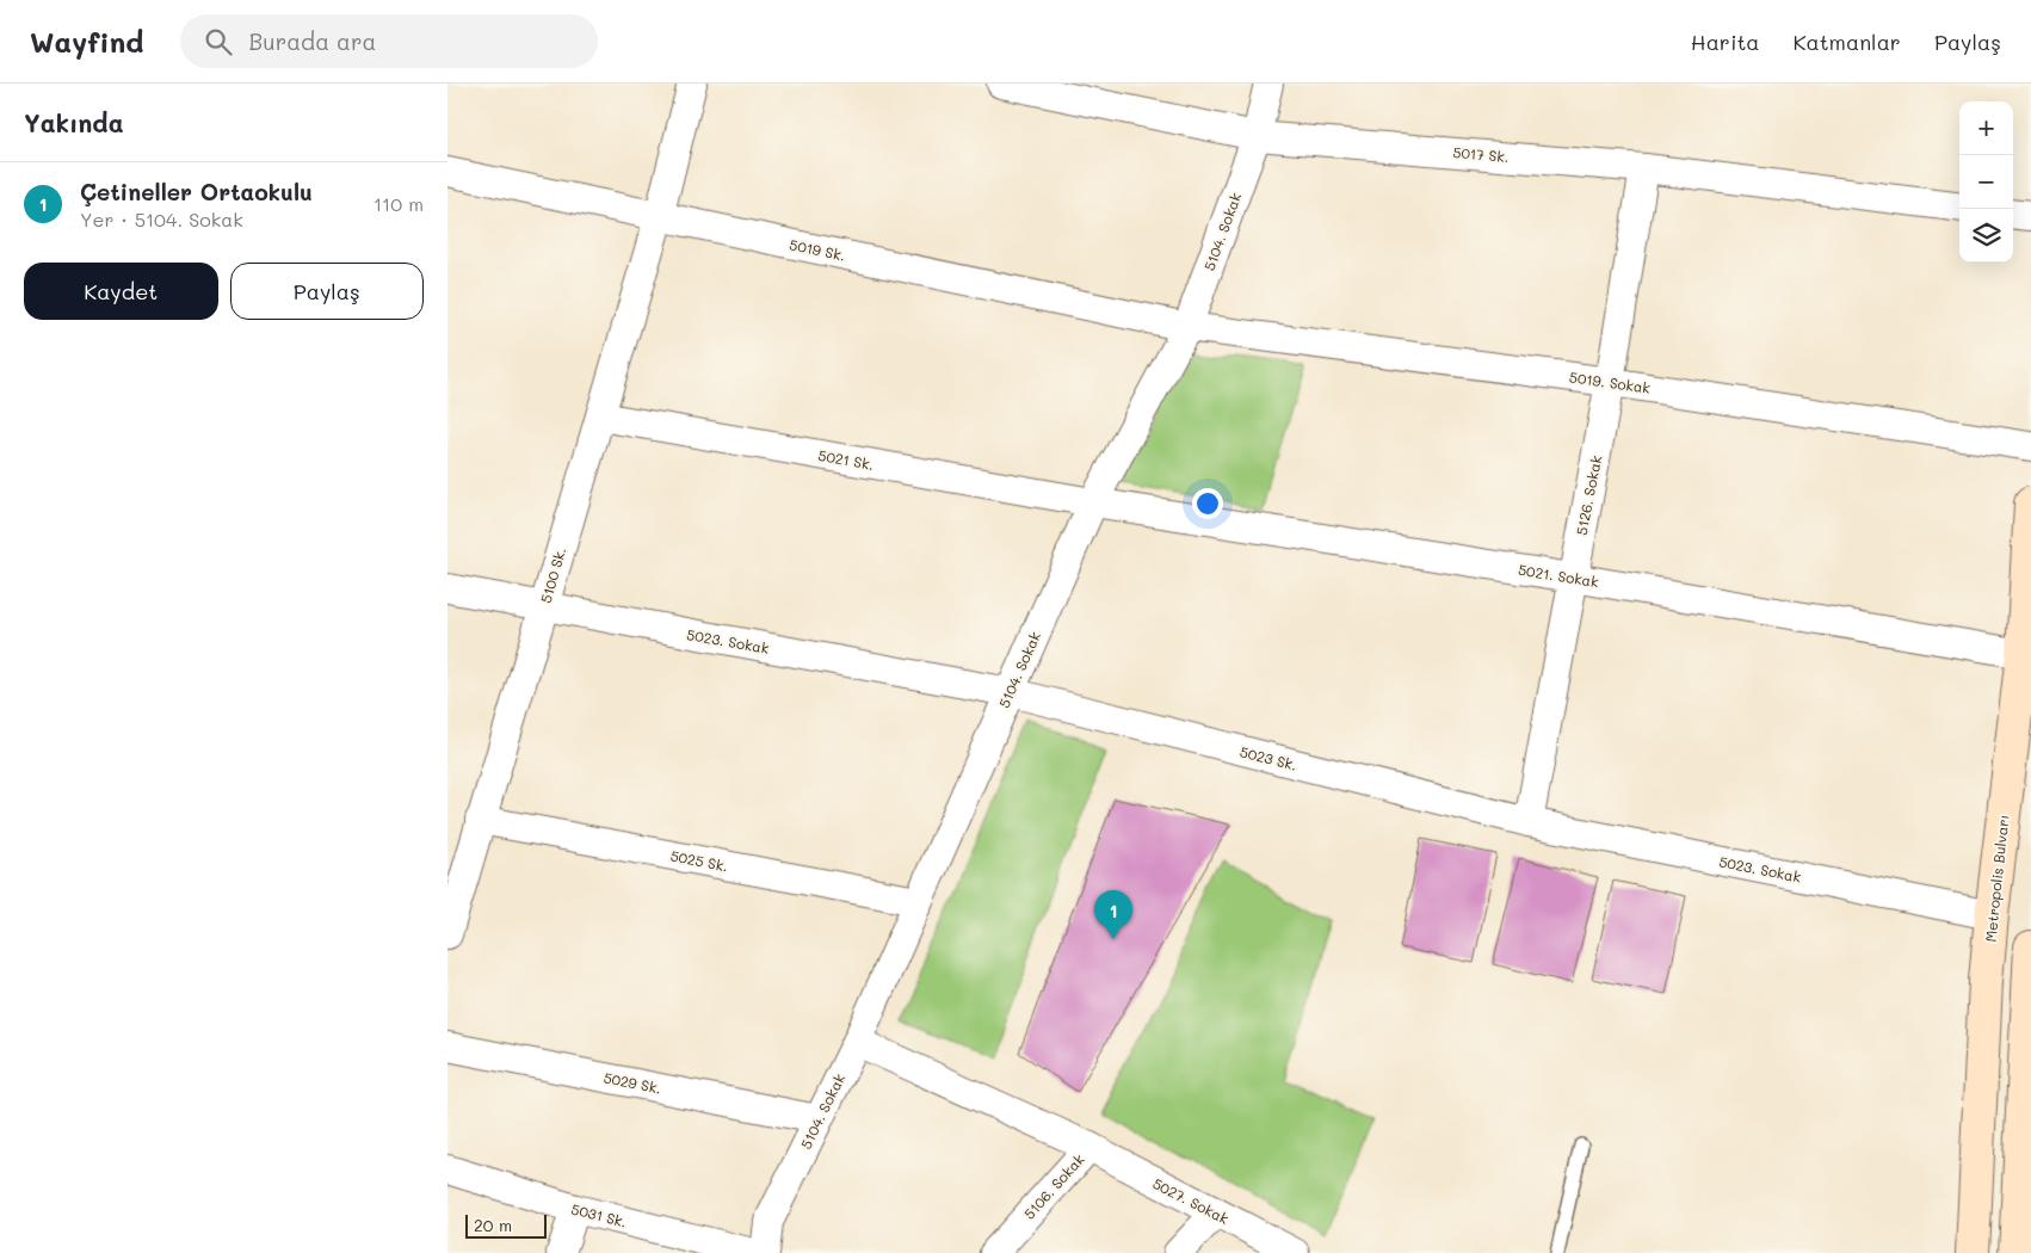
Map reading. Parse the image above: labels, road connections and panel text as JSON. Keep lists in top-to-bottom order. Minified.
{"streets":{"main road":["Metropolis Bulvarı"],"street":["5017 Sk.","5104. Sokak","5019 Sk.","5019. Sokak","5021 Sk.","5126. Sokak","5100 Sk.","5021. Sokak","5023. Sokak","5023 Sk.","5025 Sk.","5029 Sk.","5106. Sokak","5027. Sokak","5031 Sk."]},"crossings":[["5017 Sk.","5104. Sokak"],["5017 Sk.","5126. Sokak"],["5104. Sokak","5019 Sk."],["5104. Sokak","5019. Sokak"],["5104. Sokak","5021 Sk."],["5104. Sokak","5021. Sokak"],["5104. Sokak","5023. Sokak"],["5104. Sokak","5023 Sk."],["5104. Sokak","5025 Sk."],["5104. Sokak","5029 Sk."],["5104. Sokak","5027. Sokak"],["5019 Sk.","5019. Sokak"],["5019 Sk.","5100 Sk."],["5019. Sokak","5126. Sokak"],["5021 Sk.","5100 Sk."],["5021 Sk.","5021. Sokak"],["5126. Sokak","5021. Sokak"],["5126. Sokak","5023. Sokak"],["5126. Sokak","5023 Sk."],["5100 Sk.","5023. Sokak"],["5100 Sk.","5025 Sk."],["5021. Sokak","Metropolis Bulvarı"],["5023. Sokak","5023 Sk."],["5023. Sokak","Metropolis Bulvarı"],["5106. Sokak","5027. Sokak"]],"scale_bar":"20 m","page":{"header":"Wayfind","search":"Burada ara","nav":["Harita","Katmanlar","Paylaş"],"heading":"Yakında","map_buttons":["+","−"],"list":[{"mark":"1","name":"Çetineller Ortaokulu","note":"Yer · 5104. Sokak","value":"110 m"}],"buttons":["Kaydet","Paylaş"],"pins":"1","scale":"20 m"}}
